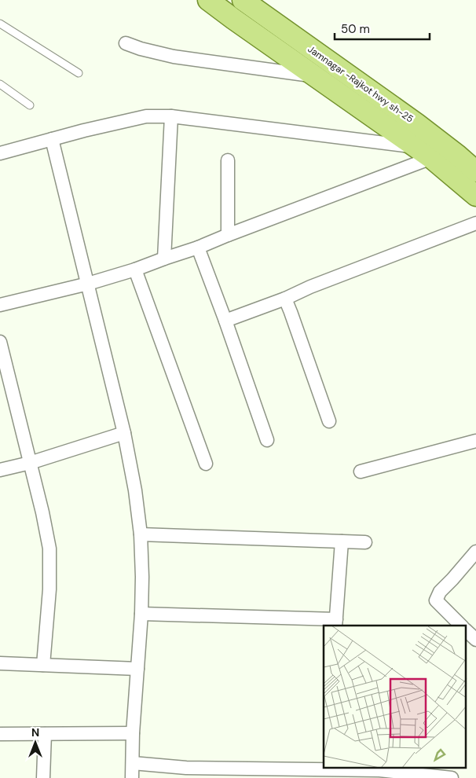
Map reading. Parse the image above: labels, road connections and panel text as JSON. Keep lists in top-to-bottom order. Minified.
{"streets":{"main road":["Jamnagar -Rajkot hwy sh-25"]},"scale_bar":"50 m","north":"top"}
